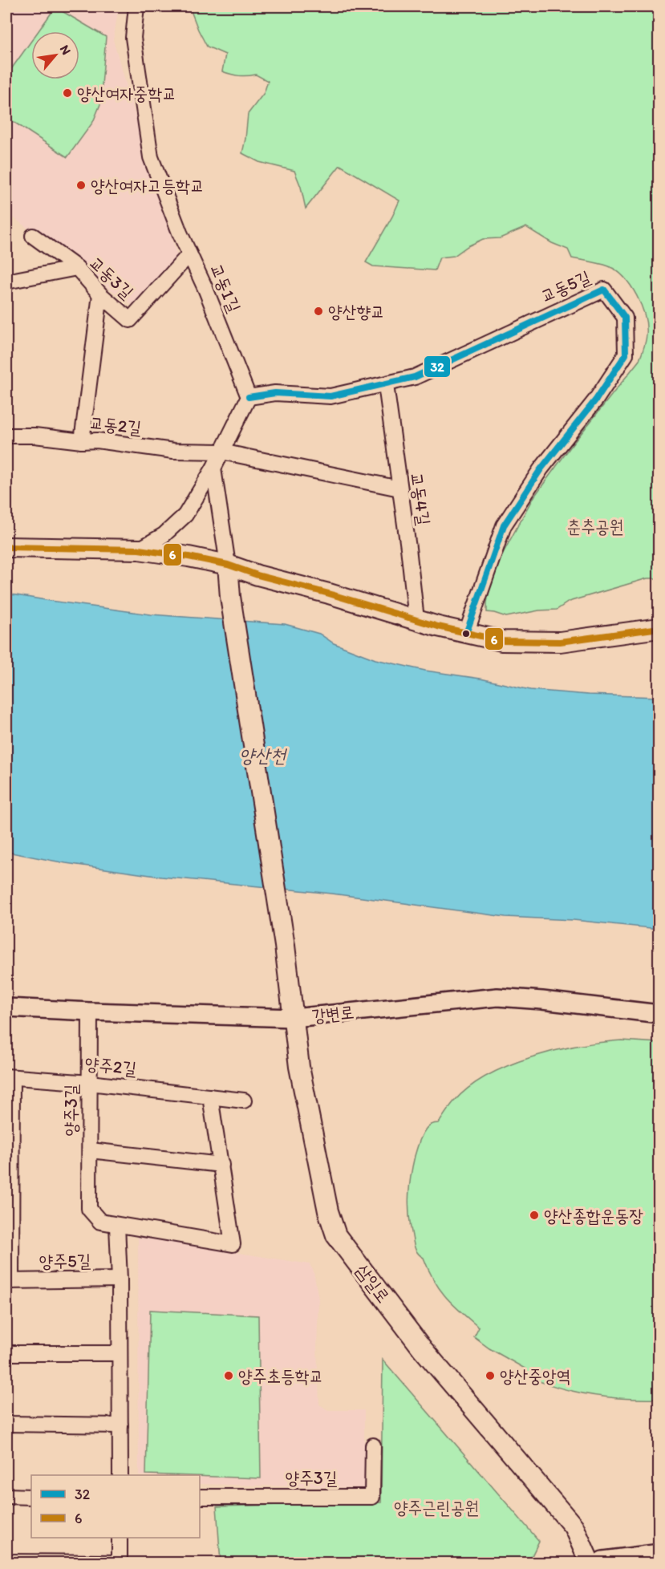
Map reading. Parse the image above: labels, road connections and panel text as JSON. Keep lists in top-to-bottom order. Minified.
{"streets":{"main road":["삼일로"],"street":["교동3길","교동5길","교동1길","교동2길","교동4길","강변로","양주2길","양주3길","양주5길"]},"crossings":[["교동3길","교동1길"],["교동5길","교동1길"],["교동5길","교동4길"],["교동2길","교동4길"],["강변로","양주3길"],["강변로","삼일로"],["양주2길","양주3길"],["양주2길","양주5길"]],"water":["양산천"],"parks":["춘추공원","양주근린공원"],"places":["양산여자중학교","양산여자고등학교","양산향교","양산종합운동장","양주초등학교","양산중앙역"],"lines":["transit line 32","transit line 6"],"legend":["32","6"],"north":"top right"}
